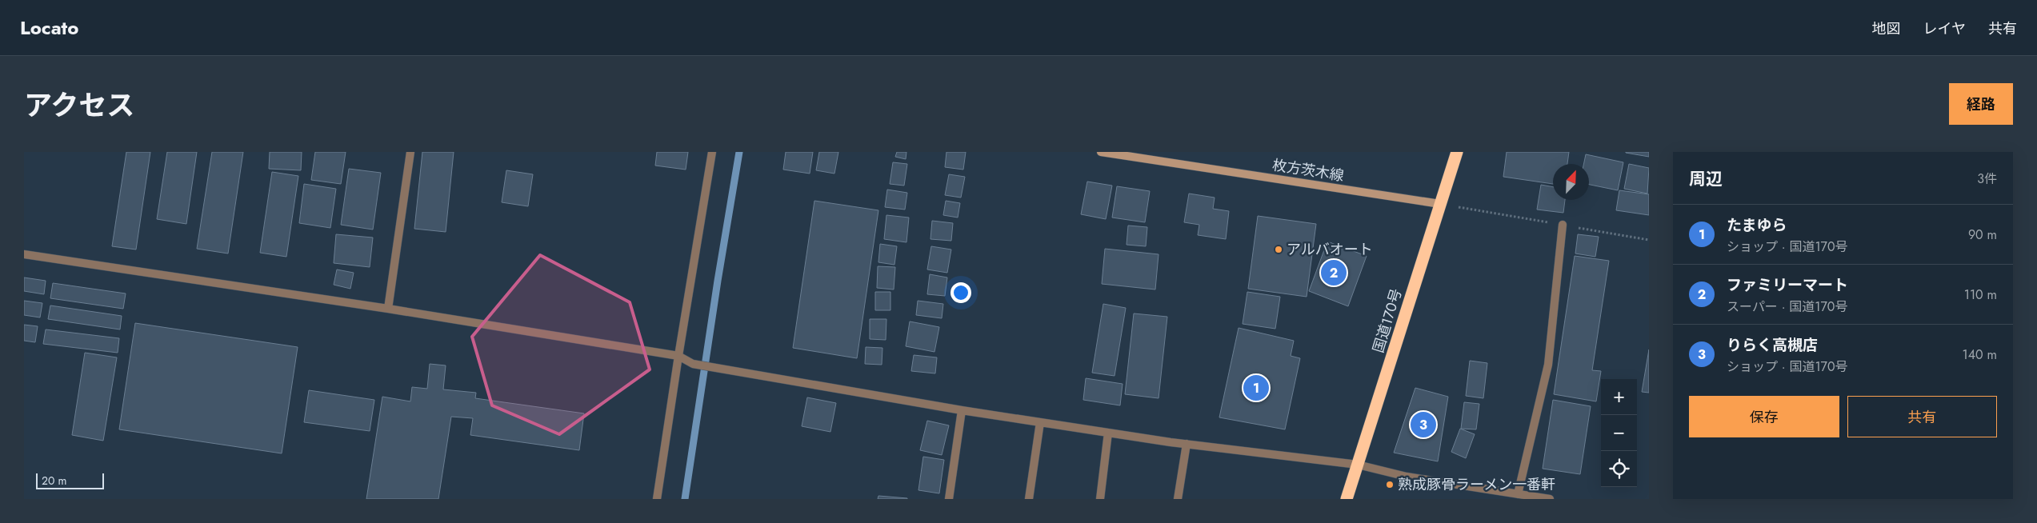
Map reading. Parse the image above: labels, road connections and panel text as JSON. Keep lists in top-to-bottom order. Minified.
{"streets":{"highway":["国道170号"],"main road":["枚方茨木線"]},"crossings":[["枚方茨木線","国道170号"]],"places":["アルバオート","熟成豚骨ラーメン一番軒"],"scale_bar":"20 m","north":"top right","page":{"header":"Locato","nav":["地図","レイヤ","共有"],"title":"アクセス","buttons":["経路",["保存","共有"]],"heading":["周辺","3件"],"list":[{"mark":"1","name":"たまゆら","note":"ショップ · 国道170号","value":"90 m"},{"mark":"2","name":"ファミリーマート","note":"スーパー · 国道170号","value":"110 m"},{"mark":"3","name":"りらく高槻店","note":"ショップ · 国道170号","value":"140 m"}],"pins":["2","1","3"],"map_buttons":["+","−"],"scale":"20 m"}}
